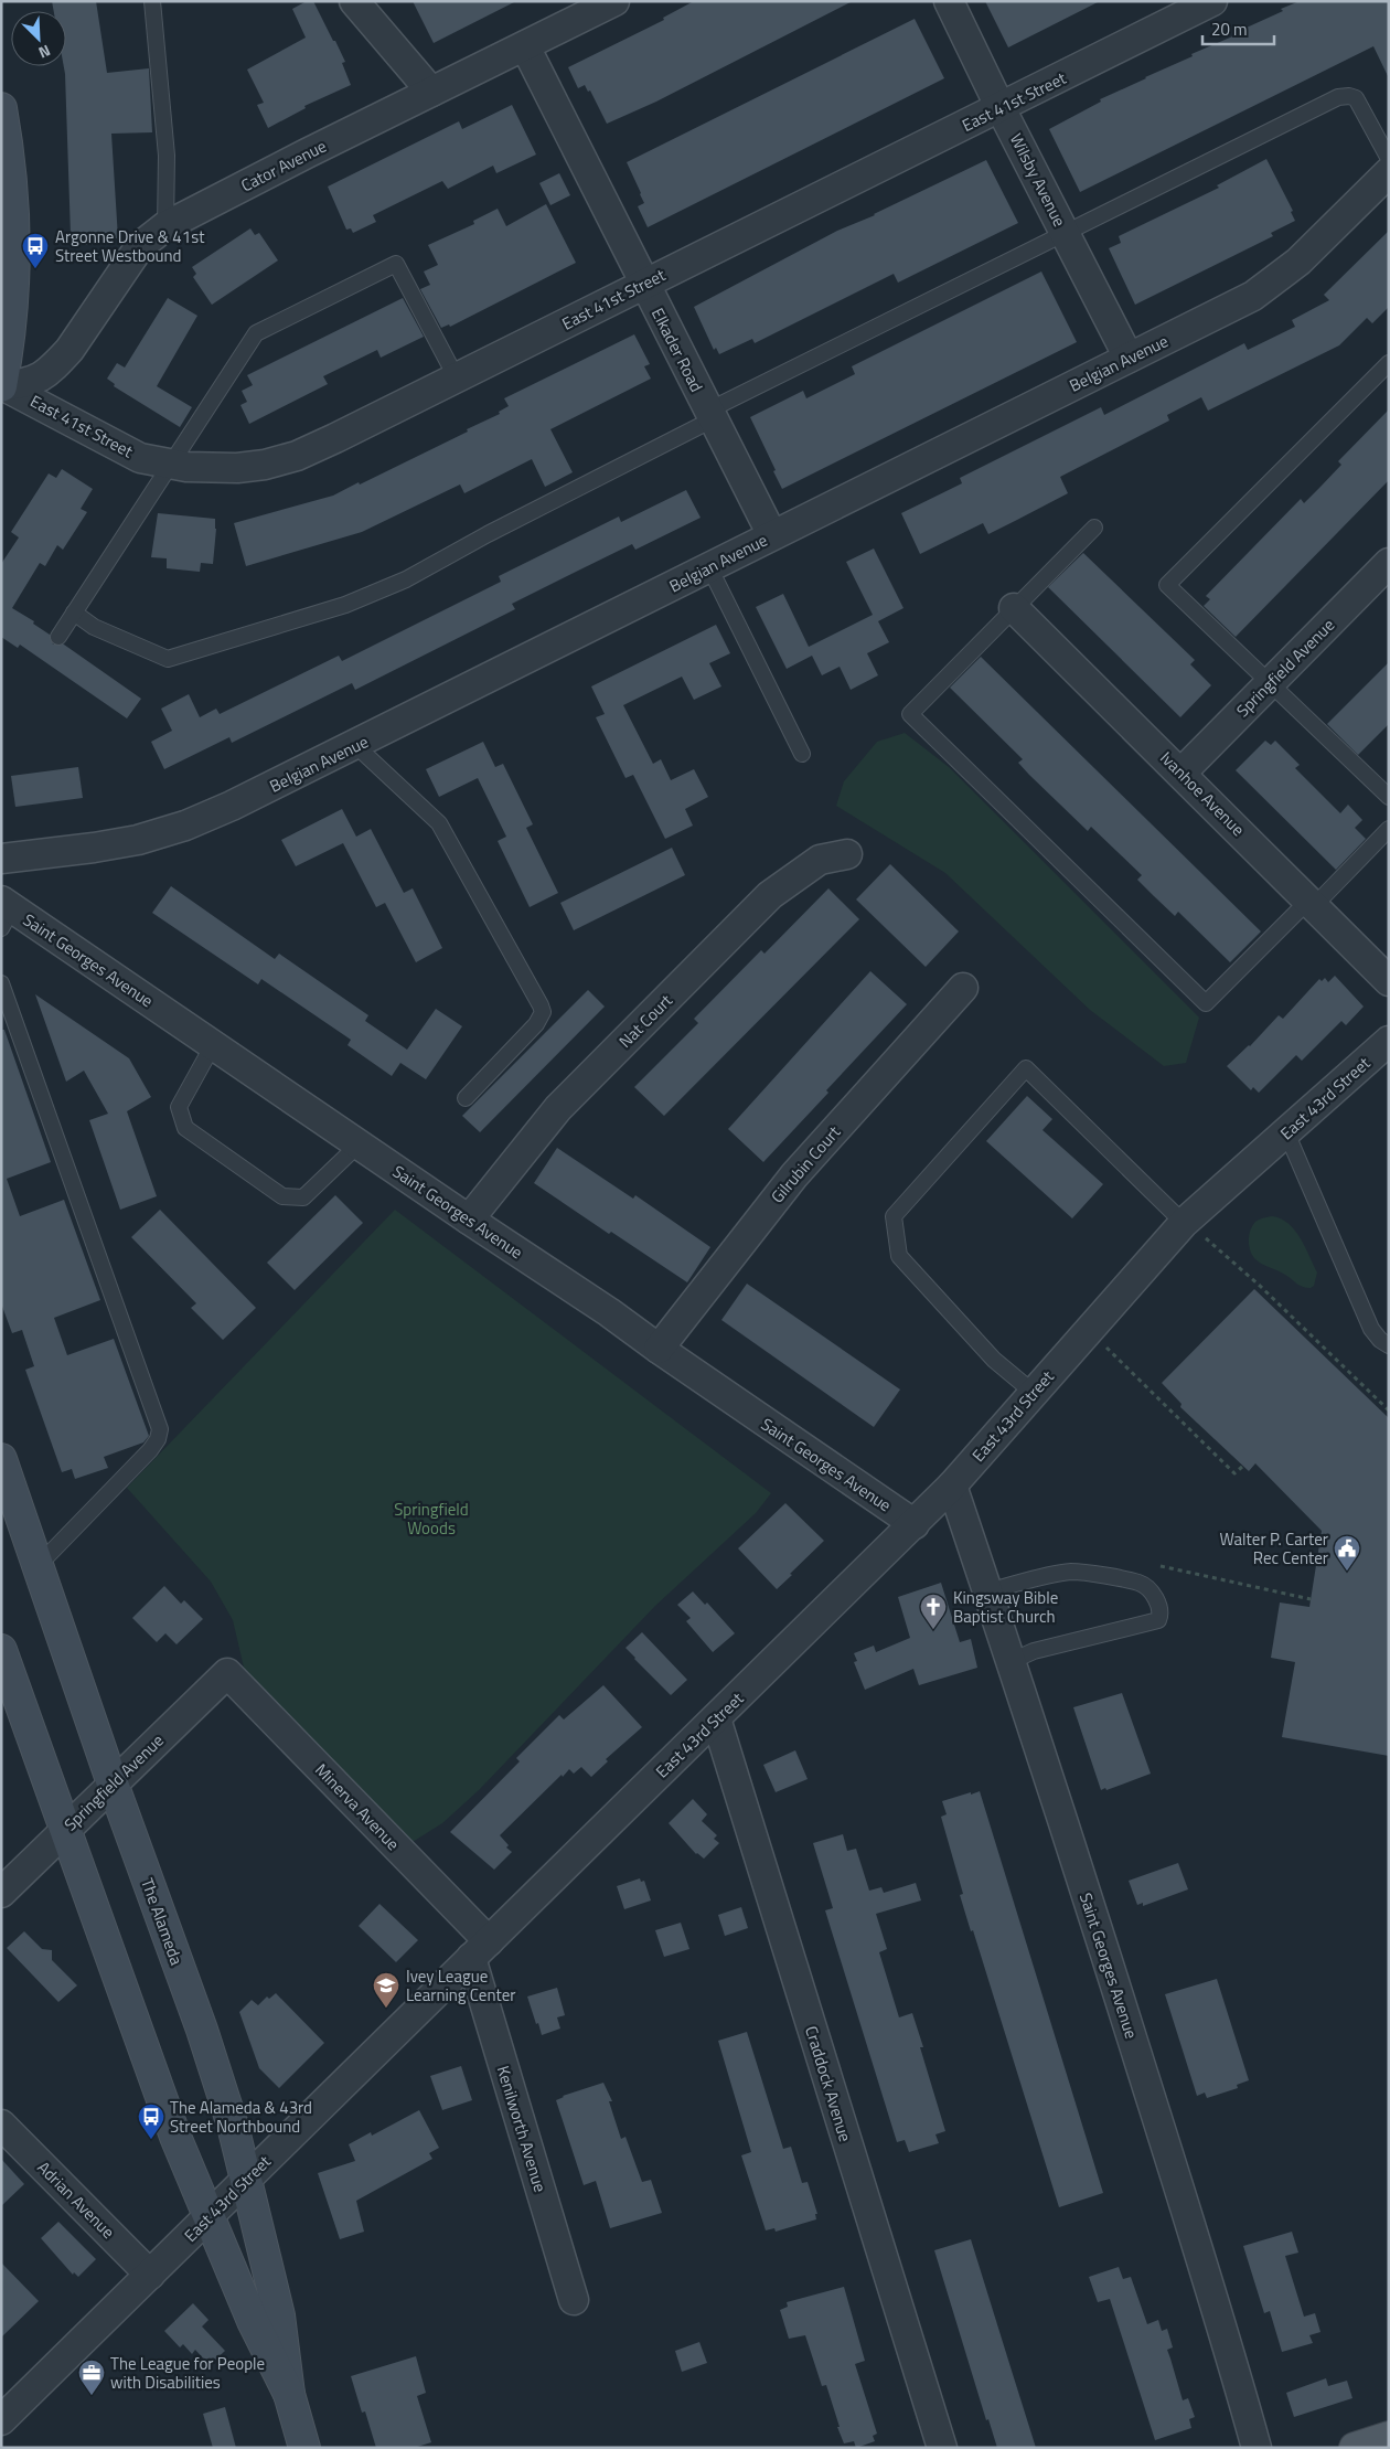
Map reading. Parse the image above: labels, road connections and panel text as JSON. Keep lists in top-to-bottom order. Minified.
{"streets":{"main road":["The Alameda"],"street":["East 41st Street","Cator Avenue","Wilsby Avenue","Elkader Road","Belgian Avenue","Springfield Avenue","Ivanhoe Avenue","Saint Georges Avenue","Nat Court","East 43rd Street","Gilrubin Court","Minerva Avenue","Craddock Avenue","Kenilworth Avenue","Adrian Avenue"]},"crossings":[["East 41st Street","Cator Avenue"],["East 41st Street","Wilsby Avenue"],["East 41st Street","Elkader Road"],["Cator Avenue","Elkader Road"],["Wilsby Avenue","Belgian Avenue"],["Elkader Road","Belgian Avenue"],["Springfield Avenue","Ivanhoe Avenue"],["Springfield Avenue","Minerva Avenue"],["Springfield Avenue","The Alameda"],["Saint Georges Avenue","Nat Court"],["Saint Georges Avenue","East 43rd Street"],["Saint Georges Avenue","Gilrubin Court"],["East 43rd Street","Minerva Avenue"],["East 43rd Street","The Alameda"],["East 43rd Street","Craddock Avenue"],["East 43rd Street","Kenilworth Avenue"],["East 43rd Street","Adrian Avenue"],["Minerva Avenue","Kenilworth Avenue"]],"parks":["Springfield Woods"],"places":{"bus stop":["Argonne Drive & 41st Street Westbound","The Alameda & 43rd Street Northbound"],"public building":["Walter P. Carter Rec Center"],"church":["Kingsway Bible Baptist Church"],"school or university":["Ivey League Learning Center"],"office":["The League for People with Disabilities"]},"scale_bar":"20 m","north":"bottom right"}
